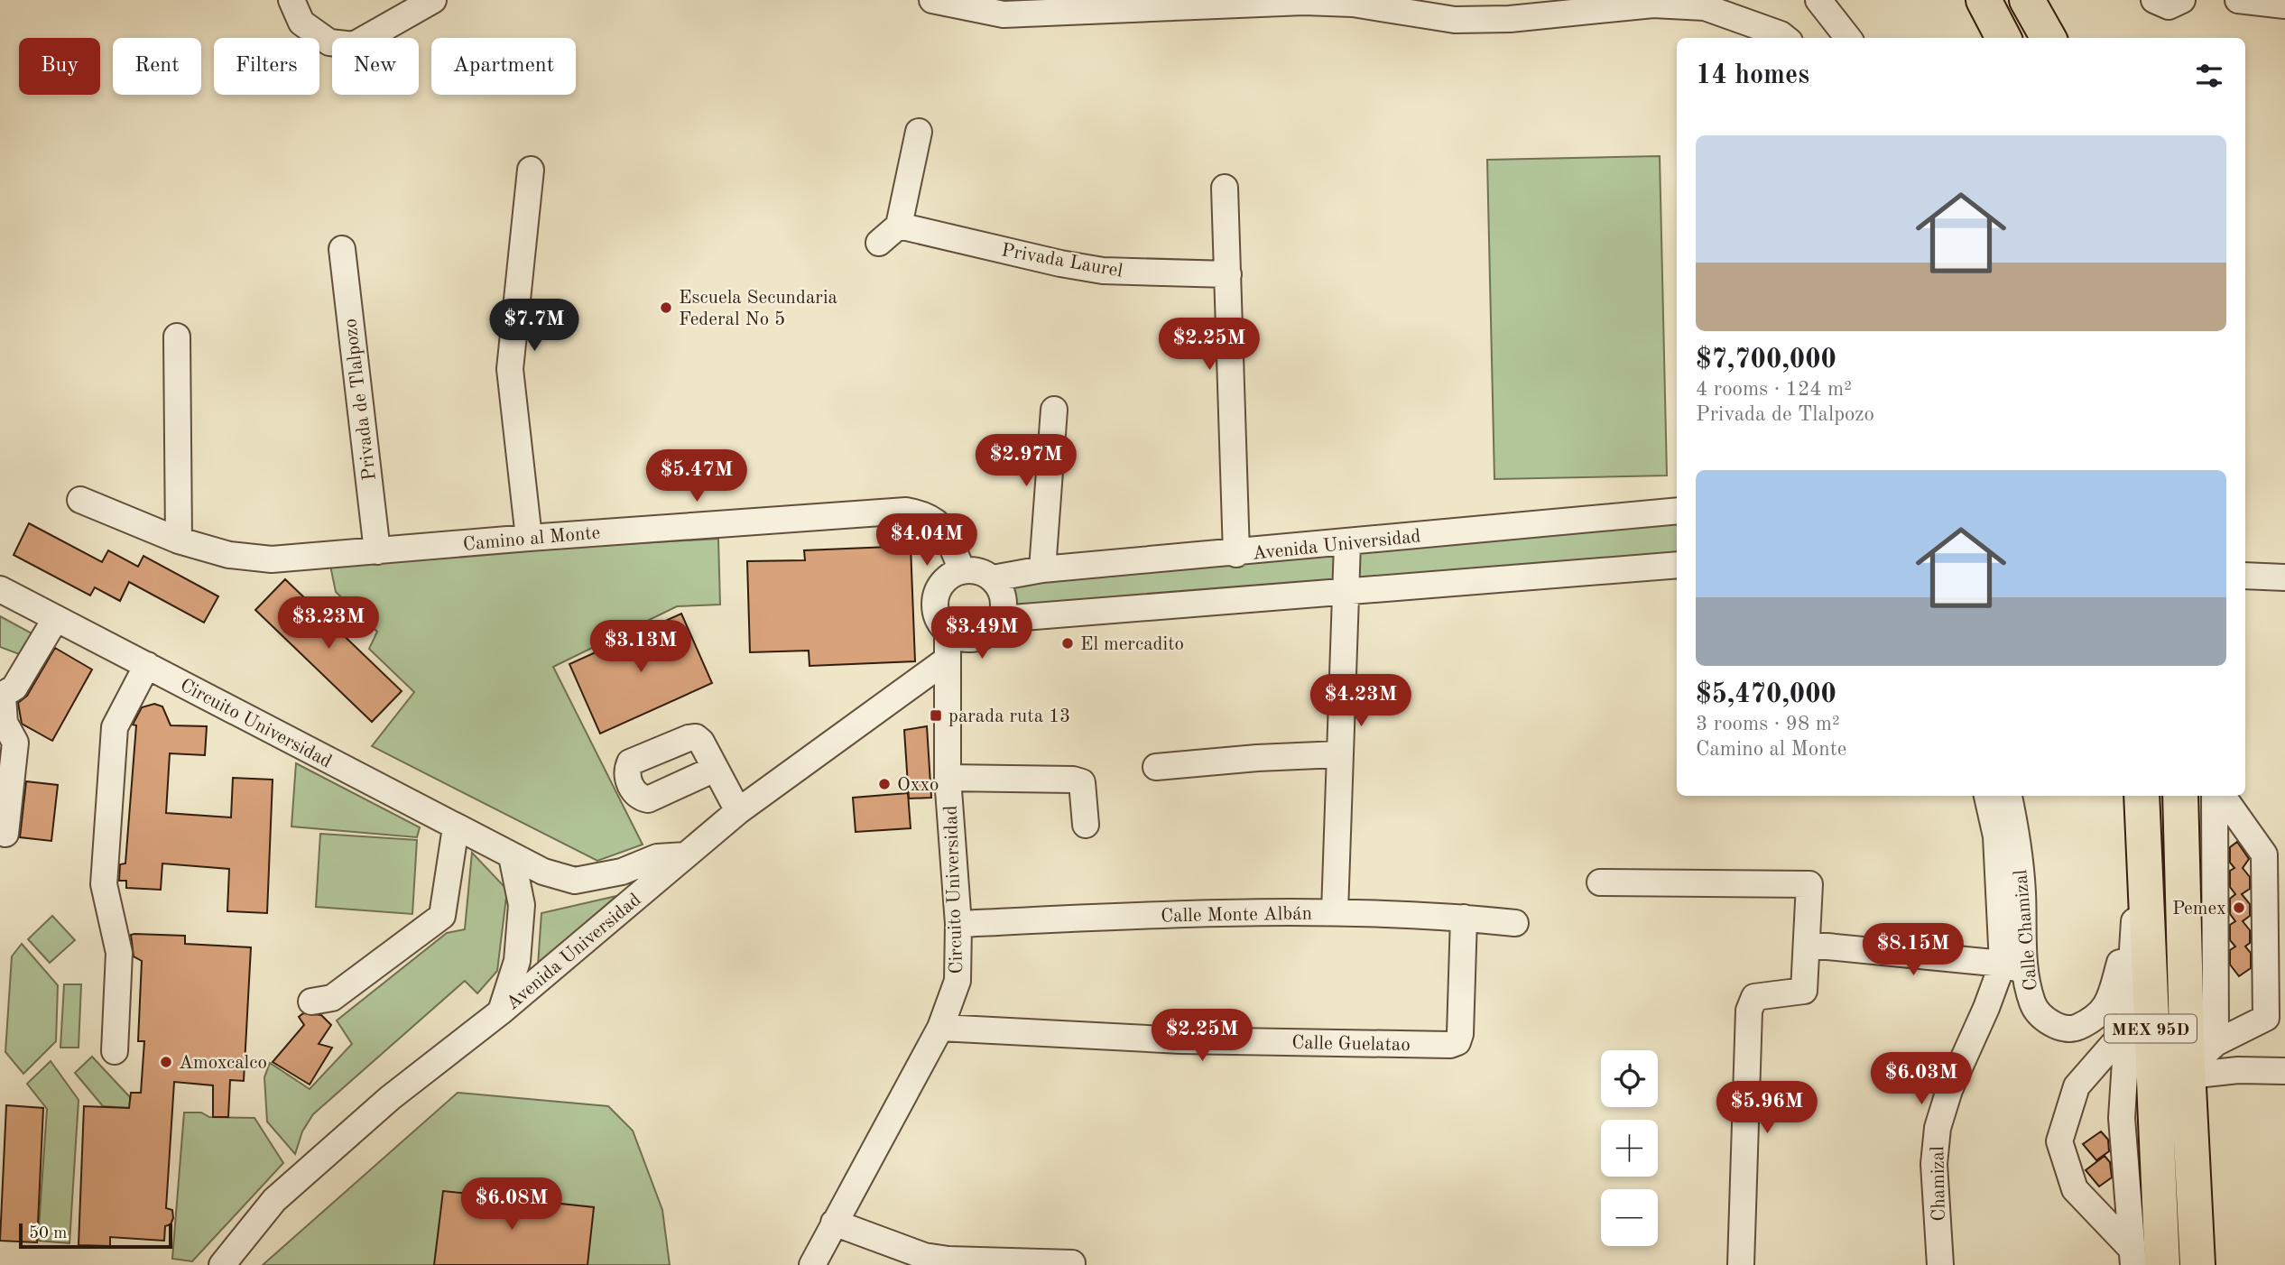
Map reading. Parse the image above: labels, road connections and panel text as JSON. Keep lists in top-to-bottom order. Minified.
{"streets":{"highway":["MEX 95D"],"street":["Privada Laurel","Privada de Tlalpozo","Camino al Monte","Avenida Universidad","Circuito Universidad","Calle Monte Albán","Calle Chamizal","Calle Guelatao","Chamizal"]},"crossings":[["Privada de Tlalpozo","Camino al Monte"],["Camino al Monte","Avenida Universidad"],["Camino al Monte","Circuito Universidad"],["Avenida Universidad","Circuito Universidad"],["Circuito Universidad","Calle Monte Albán"],["Circuito Universidad","Calle Guelatao"],["Calle Monte Albán","Calle Guelatao"],["Calle Chamizal","Chamizal"]],"places":{"other":["Escuela Secundaria Federal No 5","El mercadito","Oxxo","Pemex","Amoxcalco"],"transit":["parada ruta 13"]},"scale_bar":"50 m","page":{"chip":["Buy","Rent","Filters","New","Apartment"],"heading":"14 homes","list":[{"name":"$7,700,000","note":"4 rooms · 124 m² · Privada de Tlalpozo"},{"name":"$5,470,000","note":"3 rooms · 98 m² · Camino al Monte"}],"price":["$7.7M","$2.25M","$2.97M","$5.47M","$4.04M","$3.23M","$3.49M","$3.13M","$4.23M","$8.15M","$2.25M","$6.03M","$5.96M","$6.08M"],"map_buttons":["+","−"],"scale":"50 m"}}
